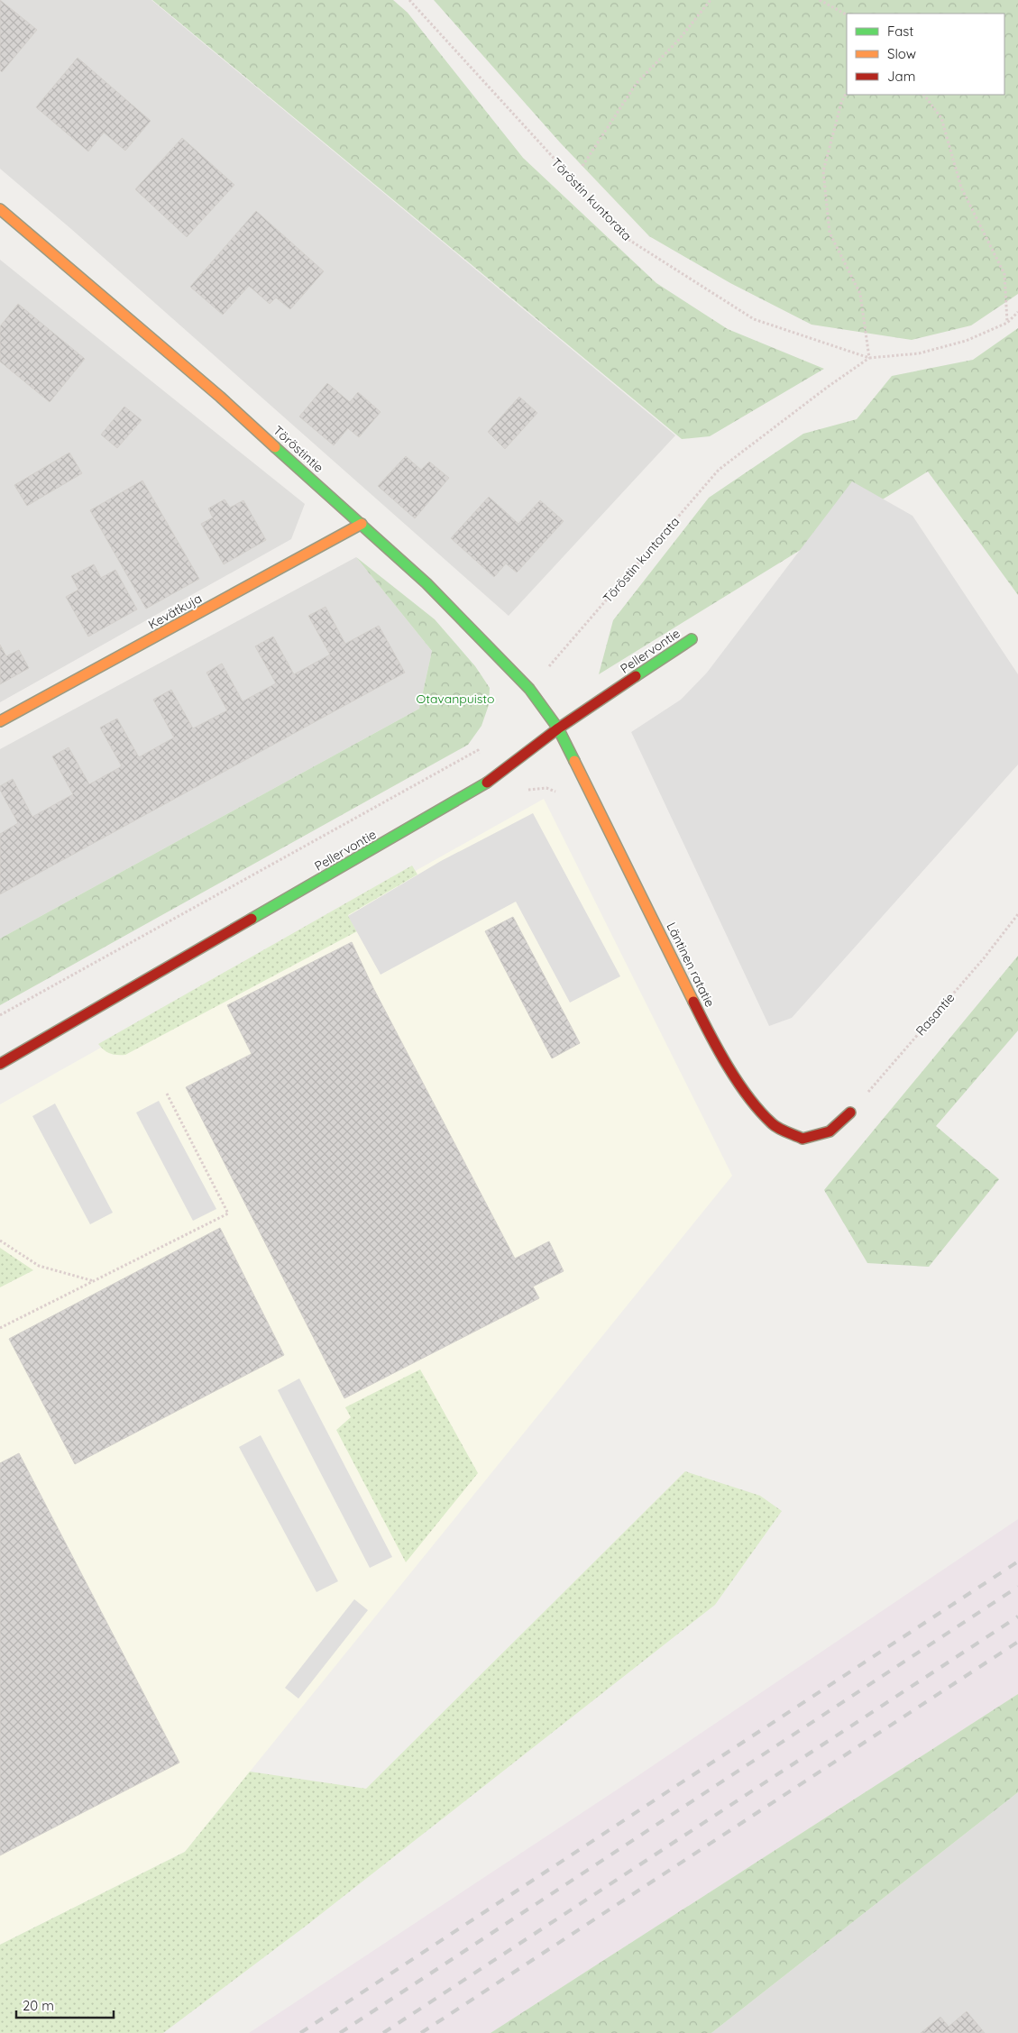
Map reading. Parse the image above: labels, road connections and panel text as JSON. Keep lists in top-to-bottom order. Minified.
{"streets":{"street":["Töröstintie","Kevätkuja","Pellervontie","Läntinen ratatie"],"path":["Töröstin kuntorata","Rasantie"]},"crossings":[["Töröstin kuntorata","Töröstintie"],["Töröstintie","Kevätkuja"],["Töröstintie","Pellervontie"],["Töröstintie","Läntinen ratatie"],["Pellervontie","Läntinen ratatie"],["Läntinen ratatie","Rasantie"]],"parks":["Otavanpuisto"],"legend":["Fast","Slow","Jam"],"scale_bar":"20 m"}
